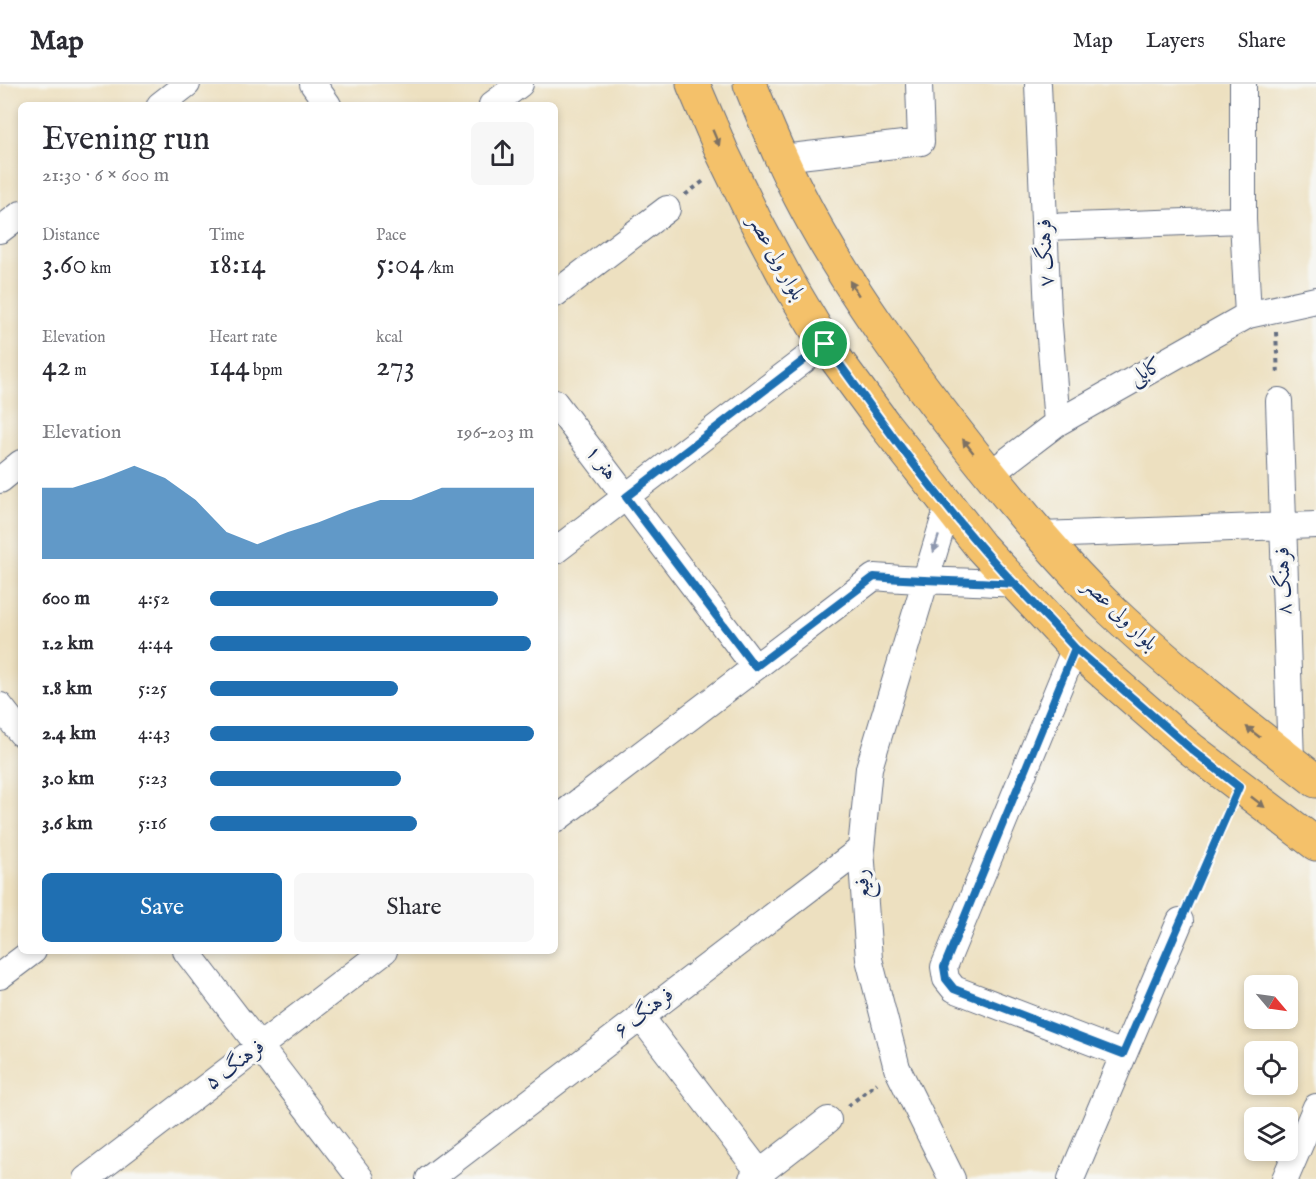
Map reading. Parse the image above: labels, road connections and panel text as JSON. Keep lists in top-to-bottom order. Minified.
{"streets":{"main road":["بلوار ولی عصر"],"street":["فرهنگ ۷","کابلی","هنر ۱","فرهنگ ۸","رفیع","فرهنگ ۶","فرهنگ ۵"]},"crossings":[["فرهنگ ۷","کابلی"],["بلوار ولی عصر","کابلی"],["بلوار ولی عصر","فرهنگ ۸"],["بلوار ولی عصر","رفیع"],["رفیع","فرهنگ ۶"]],"north":"bottom right","page":{"header":"Map","nav":["Map","Layers","Share"],"heading":["Evening run","21:30 · 6 × 600 m"],"stats":[["Distance","3.60 km"],["Time","18:14"],["Pace","5:04 /km"],["Elevation","42 m"],["Heart rate","144 bpm"],["kcal","273"]],"chart":["Elevation","196–203 m"],"list":[{"name":"600 m","note":"4:52"},{"name":"1.2 km","note":"4:44"},{"name":"1.8 km","note":"5:25"},{"name":"2.4 km","note":"4:43"},{"name":"3.0 km","note":"5:23"},{"name":"3.6 km","note":"5:16"}],"buttons":["Save","Share"]}}
